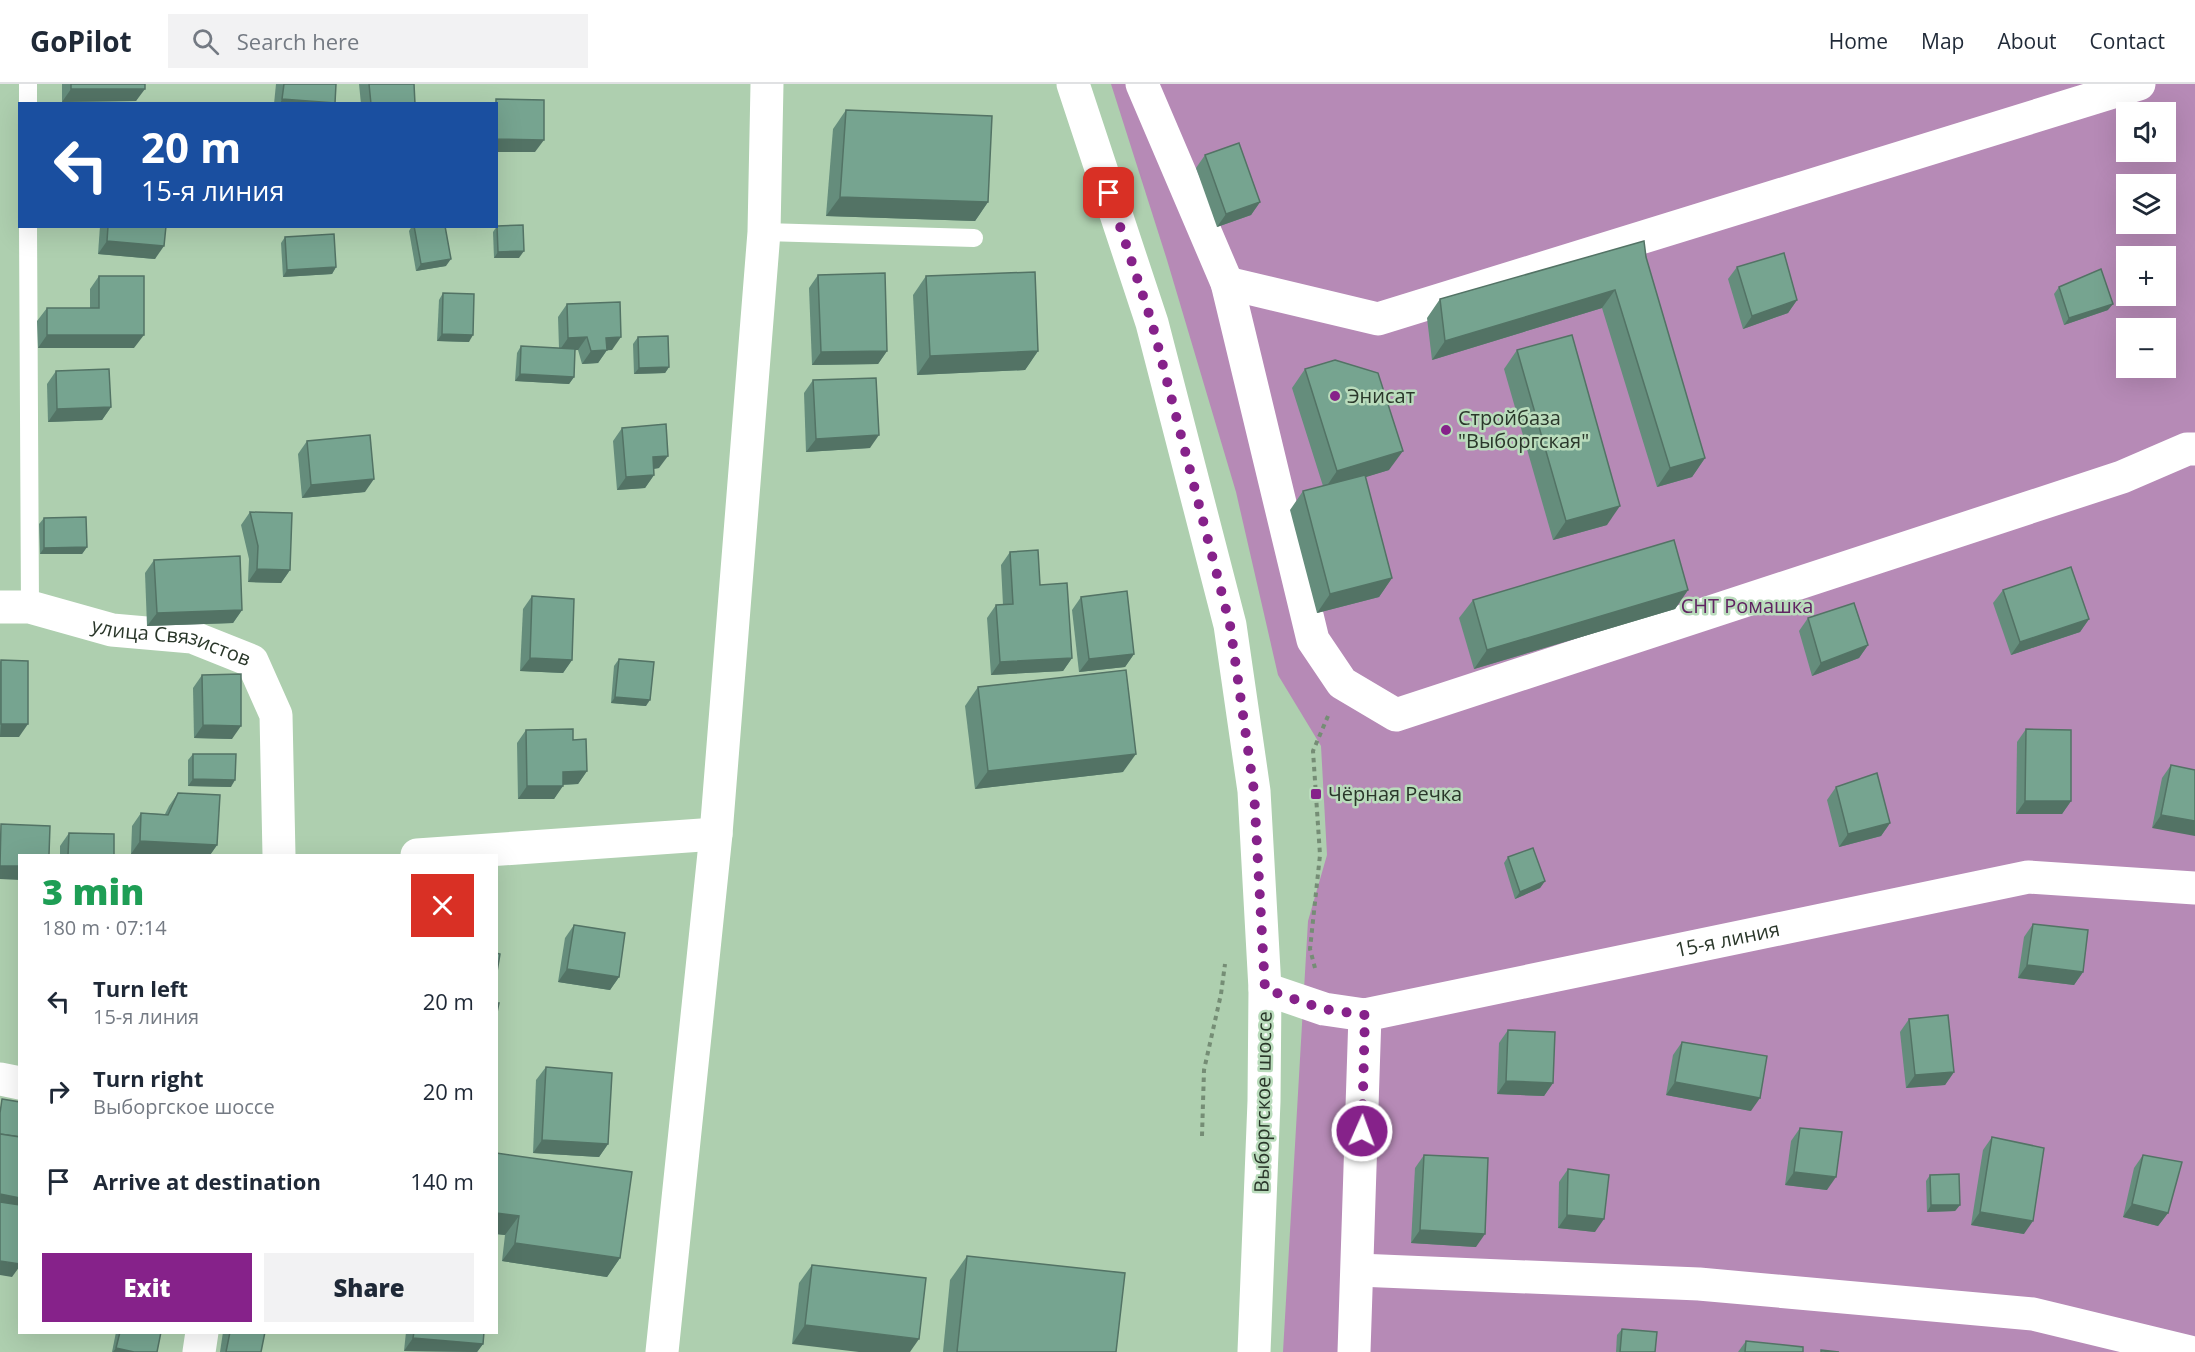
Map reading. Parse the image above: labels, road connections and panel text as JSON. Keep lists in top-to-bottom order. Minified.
{"streets":{"street":["улица Связистов","15-я линия","Выборгское шоссе"]},"crossings":[["15-я линия","Выборгское шоссе"]],"parks":["СНТ Ромашка"],"places":{"other":["Энисат","Стройбаза \"Выборгская\""],"transit":["Чёрная Речка"]},"page":{"header":"GoPilot","search":"Search here","nav":["Home","Map","About","Contact"],"map_buttons":["+","−"],"turn":["20 m","15-я линия"],"heading":["3 min","180 m · 07:14"],"list":[{"name":"Turn left","note":"15-я линия","value":"20 m"},{"name":"Turn right","note":"Выборгское шоссе","value":"20 m"},{"name":"Arrive at destination","value":"140 m"}],"buttons":["Exit","Share"]}}
